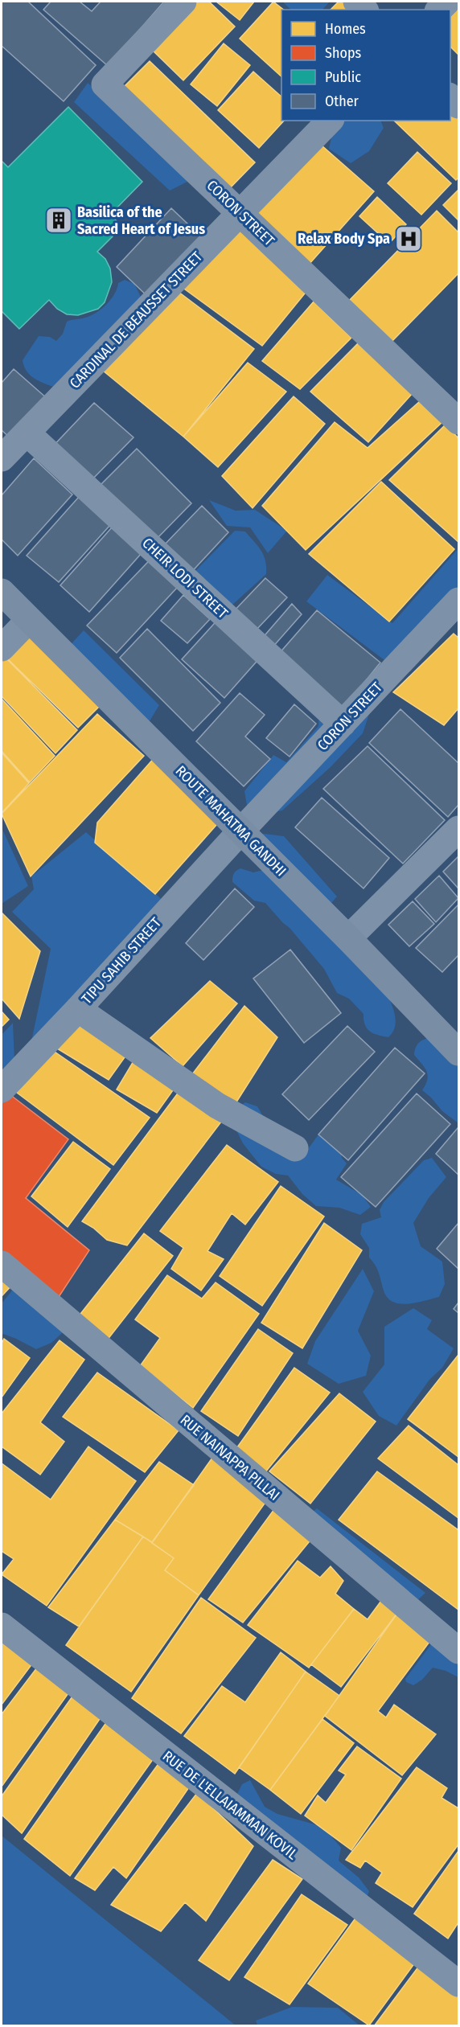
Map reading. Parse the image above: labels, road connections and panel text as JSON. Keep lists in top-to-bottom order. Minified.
{"streets":{"street":["CORON STREET","CARDINAL DE BEAUSSET STREET","CHEIR LODI STREET","ROUTE MAHATMA GANDHI","TIPU SAHIB STREET","RUE NAINAPPA PILLAI","RUE DE L'ELLAIAMMAN KOVIL"]},"crossings":[["CORON STREET","CARDINAL DE BEAUSSET STREET"],["CORON STREET","CHEIR LODI STREET"],["CORON STREET","ROUTE MAHATMA GANDHI"],["CORON STREET","TIPU SAHIB STREET"],["CARDINAL DE BEAUSSET STREET","CHEIR LODI STREET"],["ROUTE MAHATMA GANDHI","TIPU SAHIB STREET"]],"places":{"building":["Basilica of the Sacred Heart of Jesus"],"hospital":["Relax Body Spa"]},"legend":["Homes","Shops","Public","Other"]}
